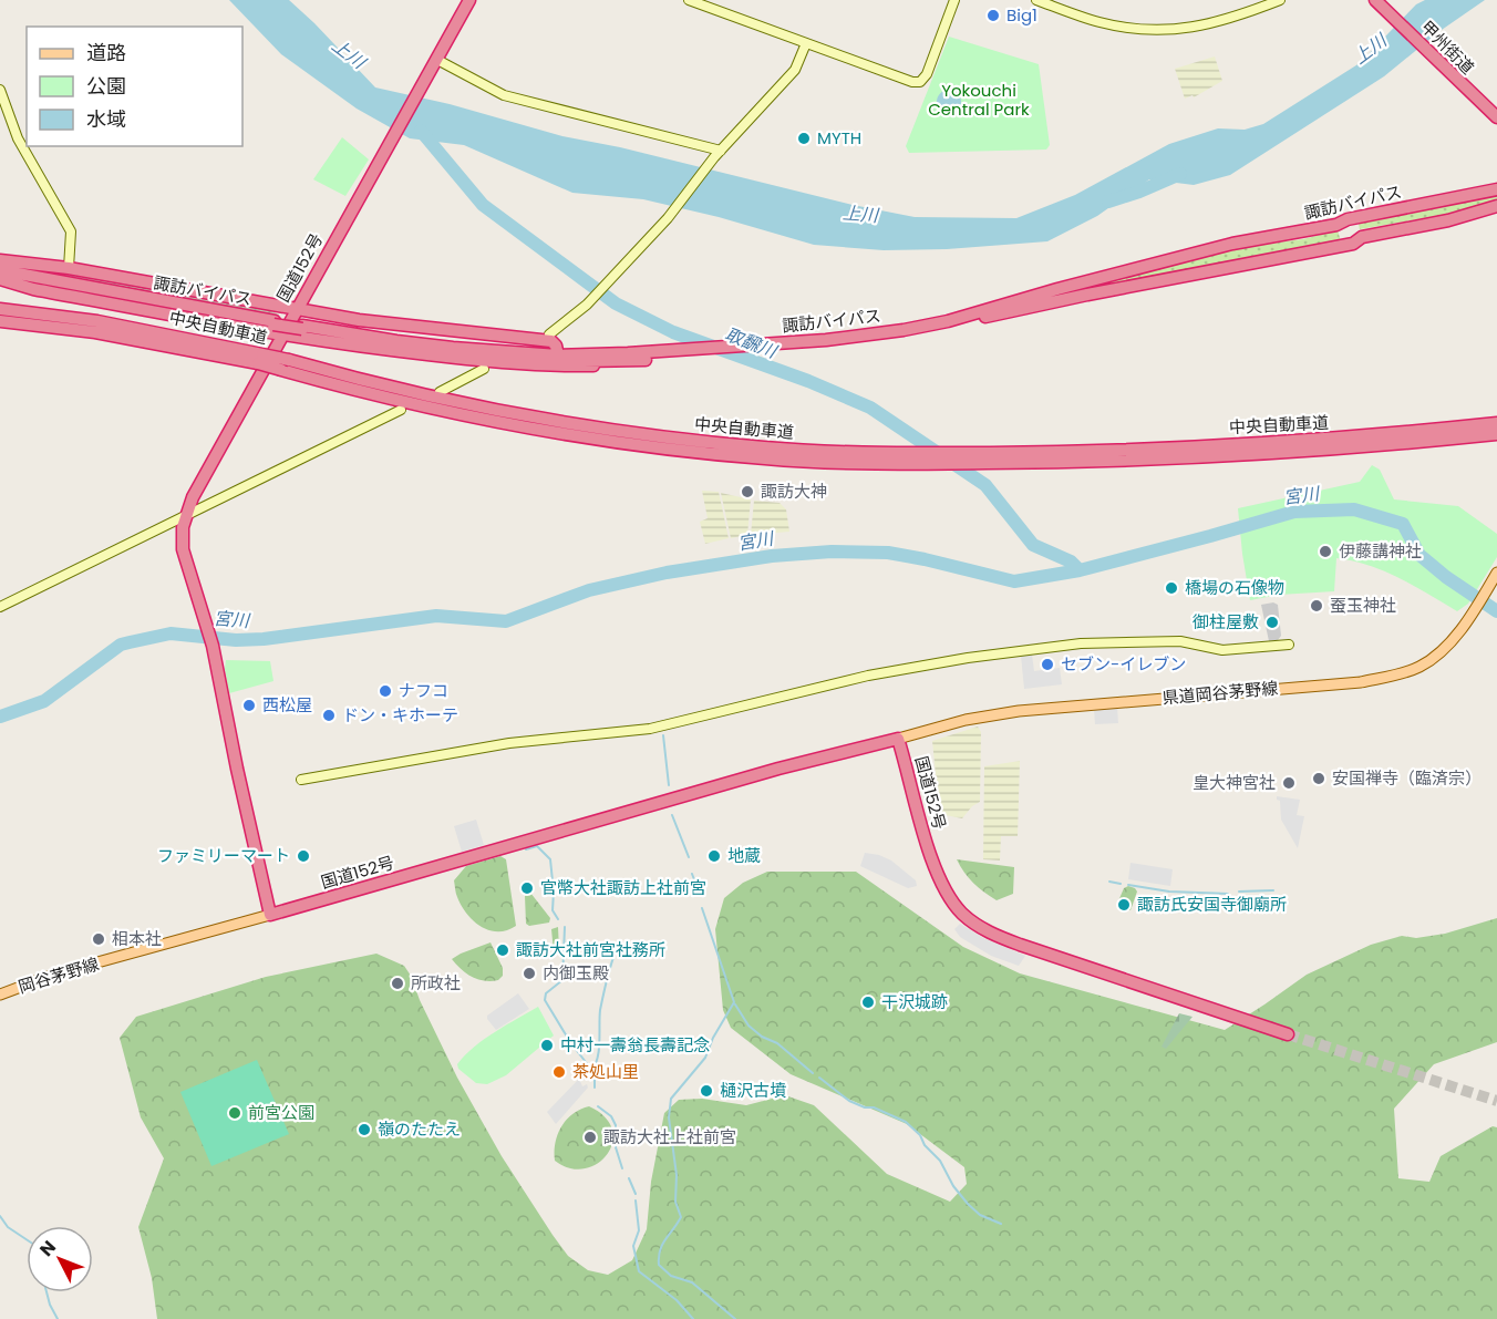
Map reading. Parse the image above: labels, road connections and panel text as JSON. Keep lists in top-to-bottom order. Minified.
{"streets":{"highway":["甲州街道","諏訪バイパス","国道152号","中央自動車道"],"main road":["県道岡谷茅野線","岡谷茅野線"]},"crossings":[["国道152号","県道岡谷茅野線"],["国道152号","岡谷茅野線"]],"water":["上川","取飜川","宮川"],"parks":["Yokouchi Central Park"],"places":["Big1","MYTH","諏訪大神","伊藤講神社","橋場の石像物","蚕玉神社","御柱屋敷","セブン-イレブン","ナフコ","西松屋","ドン・キホーテ","安国禅寺（臨済宗）","皇大神宮社","ファミリーマート","地蔵","官幣大社諏訪上社前宮","諏訪氏安国寺御廟所","相本社","諏訪大社前宮社務所","内御玉殿","所政社","干沢城跡","中村一壽翁長壽記念","茶処山里","樋沢古墳","前宮公園","嶺のたたえ","諏訪大社上社前宮"],"legend":["道路","公園","水域"],"north":"top left"}
